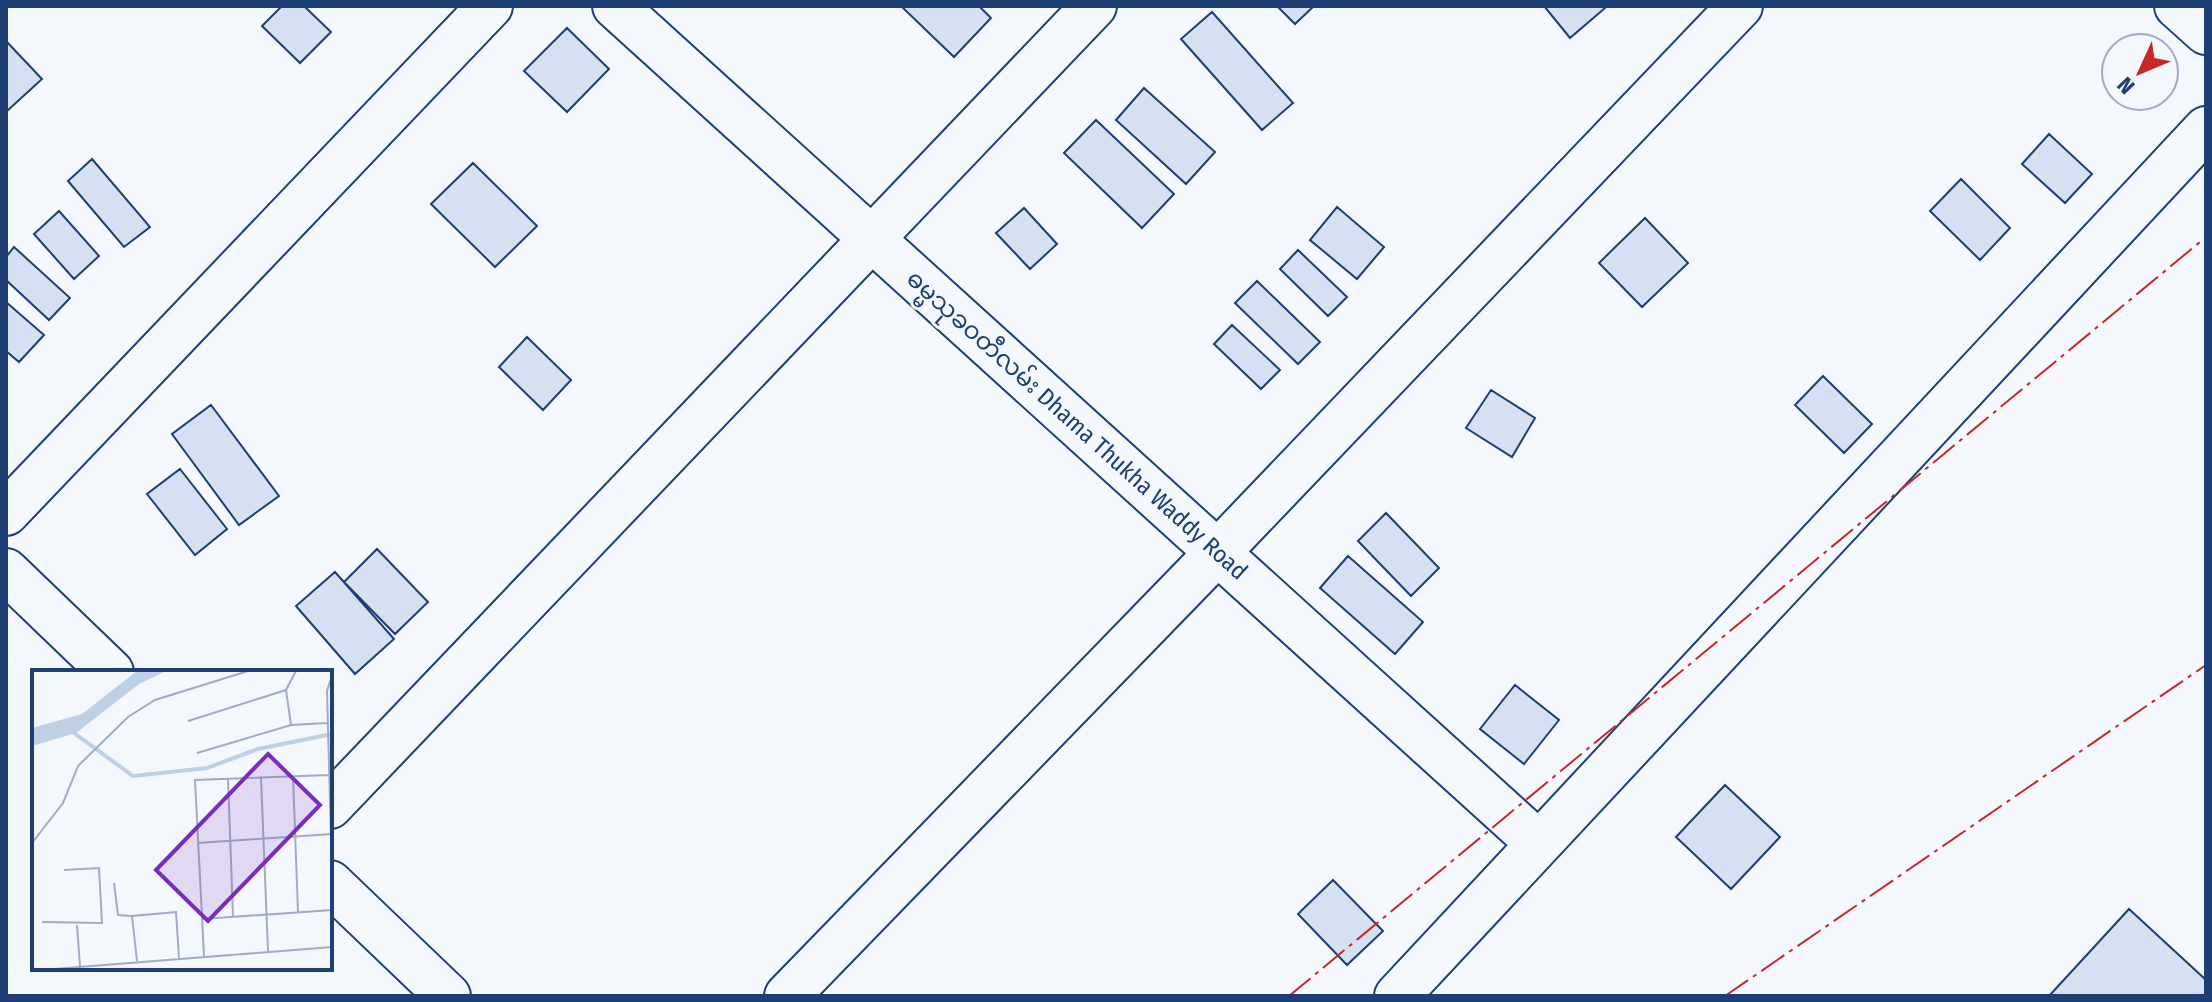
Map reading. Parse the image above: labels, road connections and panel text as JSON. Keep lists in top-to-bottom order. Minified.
{"streets":{"street":["ဓမ္မသုခဝတီလမ်း Dhama Thukha Waddy Road"]},"north":"bottom left"}
